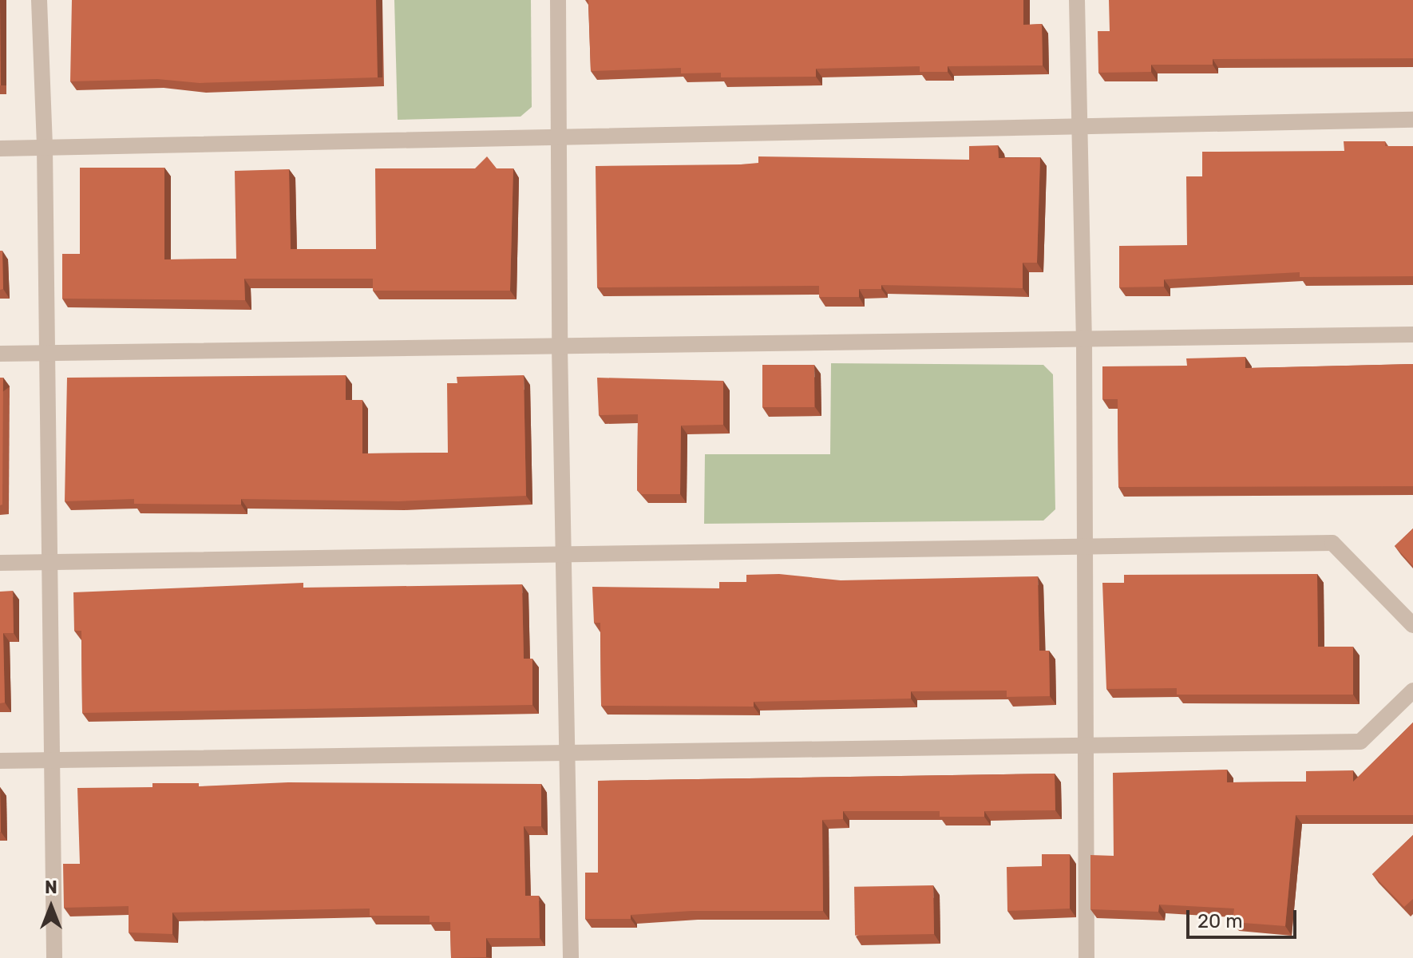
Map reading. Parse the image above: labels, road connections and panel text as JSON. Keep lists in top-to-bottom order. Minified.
{"scale_bar":"20 m","north":"top"}
